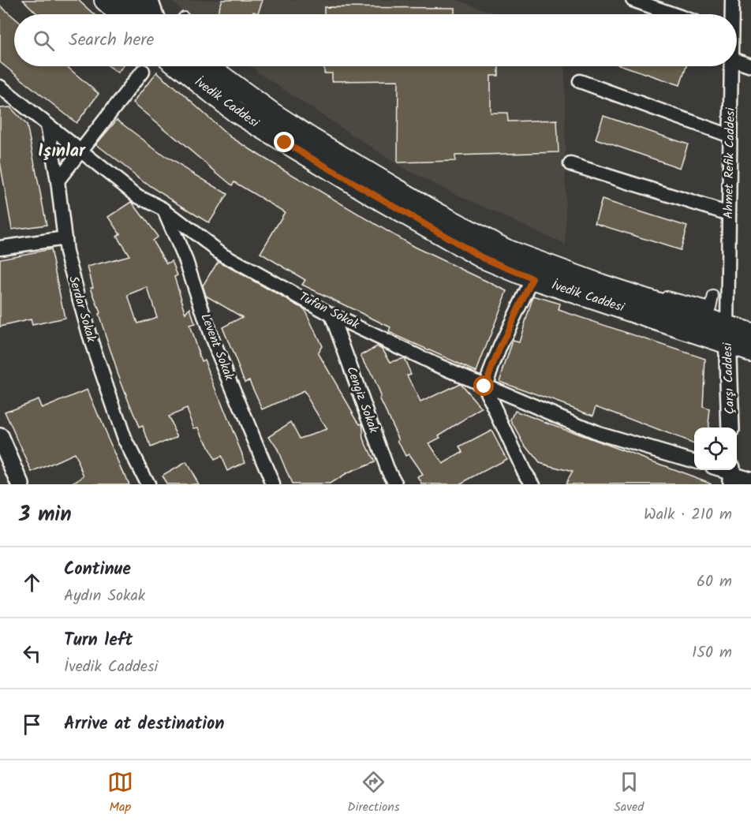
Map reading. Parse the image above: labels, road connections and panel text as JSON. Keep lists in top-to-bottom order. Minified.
{"streets":{"main road":["İvedik Caddesi"],"street":["Ahmet Refik Caddesi","Serdar Sokak","Tufan Sokak","Levent Sokak","Çarşı Caddesi","Cengiz Sokak"]},"crossings":[["İvedik Caddesi","Ahmet Refik Caddesi"],["İvedik Caddesi","Çarşı Caddesi"],["Ahmet Refik Caddesi","Çarşı Caddesi"],["Serdar Sokak","Tufan Sokak"],["Tufan Sokak","Levent Sokak"],["Tufan Sokak","Cengiz Sokak"]],"districts":["Işınlar"],"page":{"search":"Search here","heading":["3 min","Walk · 210 m"],"list":[["Continue","Aydın Sokak","60 m"],["Turn left","İvedik Caddesi","150 m"],"Arrive at destination"],"nav":["Map","Directions","Saved"]}}
